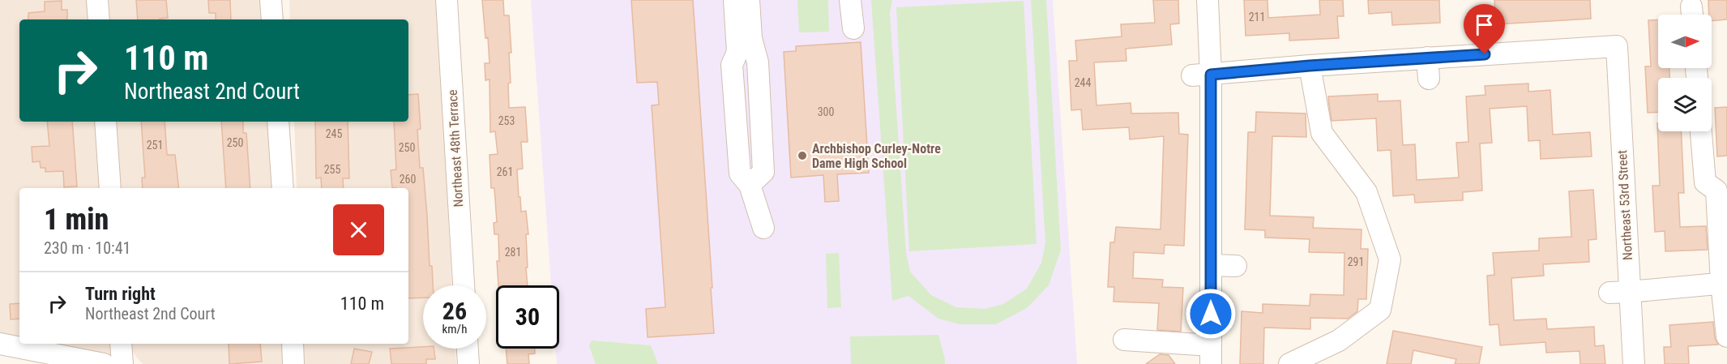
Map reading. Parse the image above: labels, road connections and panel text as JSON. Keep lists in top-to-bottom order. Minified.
{"streets":{"street":["Northeast 48th Terrace","Northeast 53rd Street"]},"places":["Archbishop Curley-Notre Dame High School"],"house_numbers":["211","244","300","253","245","250","251","250","255","261","260","281","291"],"north":"right","page":{"turn":["110 m","Northeast 2nd Court"],"heading":["1 min","230 m · 10:41"],"list":[{"name":"Turn right","note":"Northeast 2nd Court","value":"110 m"}],"speed":"26 km/h","limit":"30"}}
